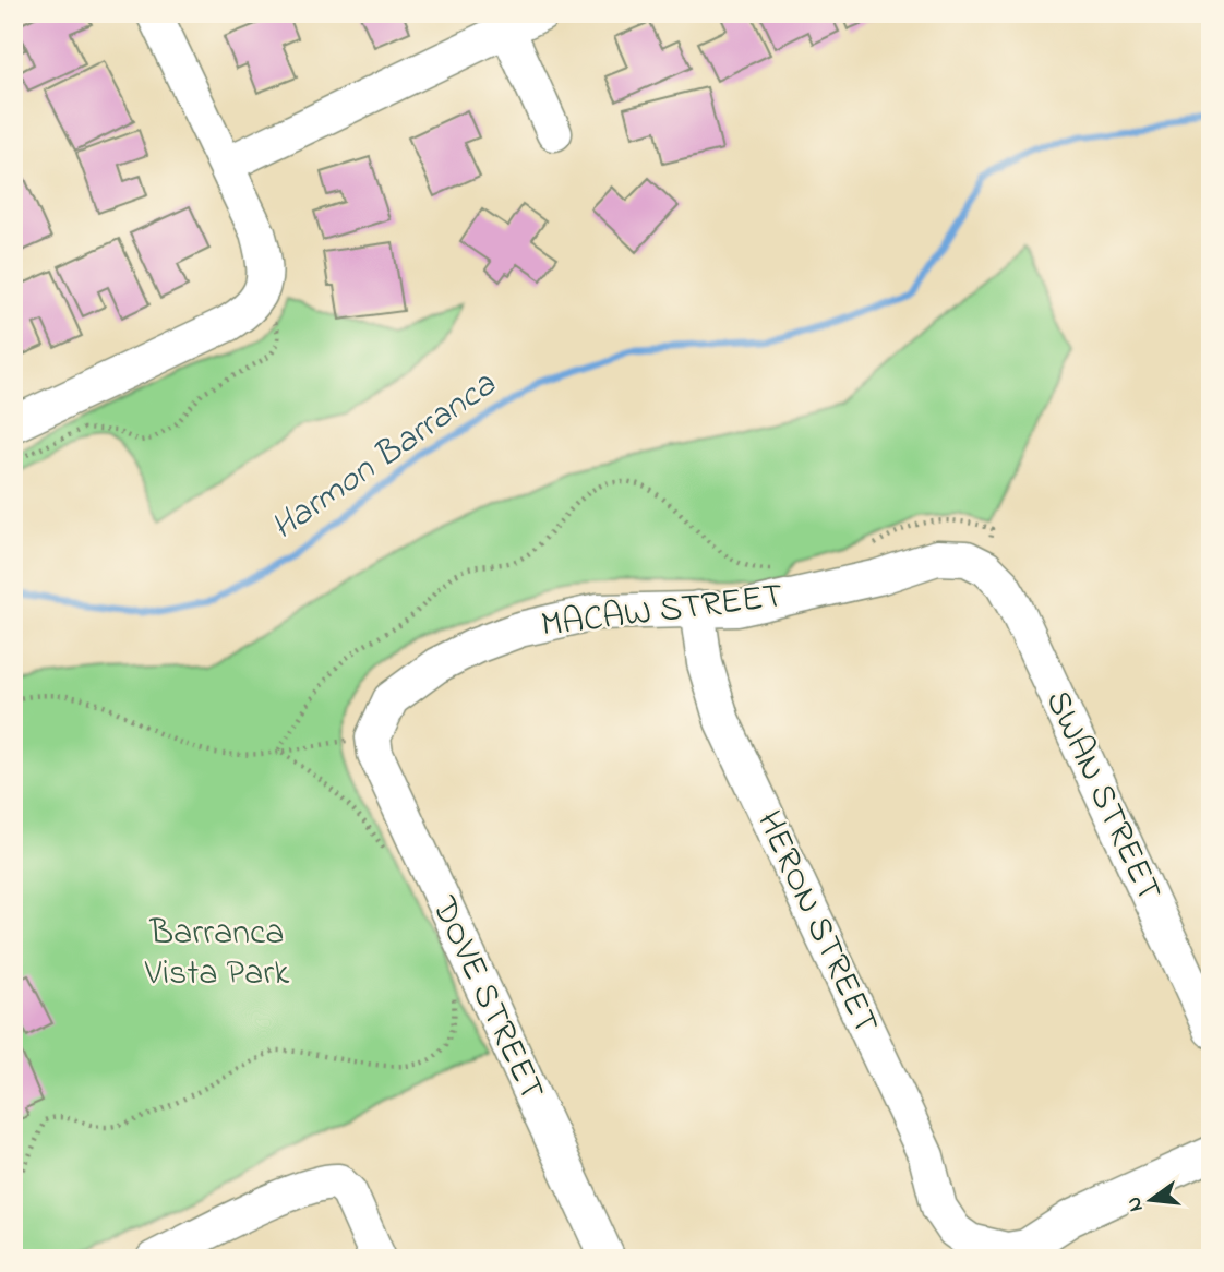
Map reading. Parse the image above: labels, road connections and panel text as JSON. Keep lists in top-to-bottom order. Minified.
{"streets":{"street":["MACAW STREET","SWAN STREET","HERON STREET","DOVE STREET"]},"crossings":[["MACAW STREET","SWAN STREET"],["MACAW STREET","HERON STREET"],["MACAW STREET","DOVE STREET"]],"water":["Harmon Barranca"],"parks":["Barranca Vista Park"],"north":"left"}
